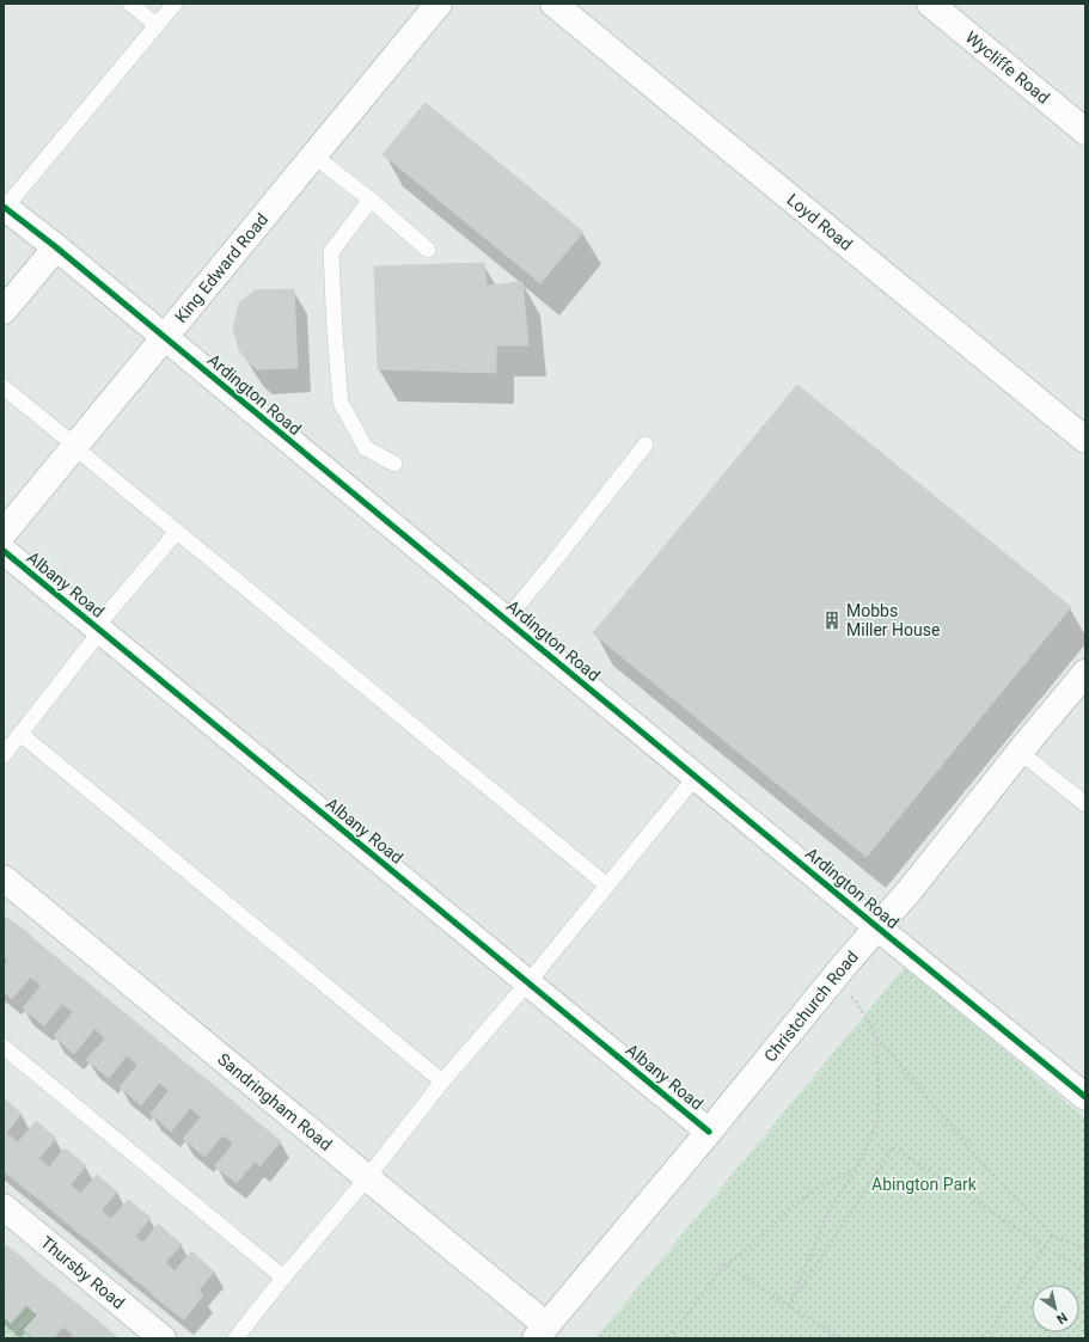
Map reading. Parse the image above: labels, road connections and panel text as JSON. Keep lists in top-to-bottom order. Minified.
{"streets":{"street":["Wycliffe Road","Loyd Road","King Edward Road","Ardington Road","Albany Road","Christchurch Road","Sandringham Road","Thursby Road"]},"crossings":[["King Edward Road","Ardington Road"],["Ardington Road","Christchurch Road"],["Albany Road","Christchurch Road"],["Christchurch Road","Sandringham Road"]],"parks":["Abington Park"],"places":{"building":["Mobbs Miller House"]},"north":"bottom right"}
